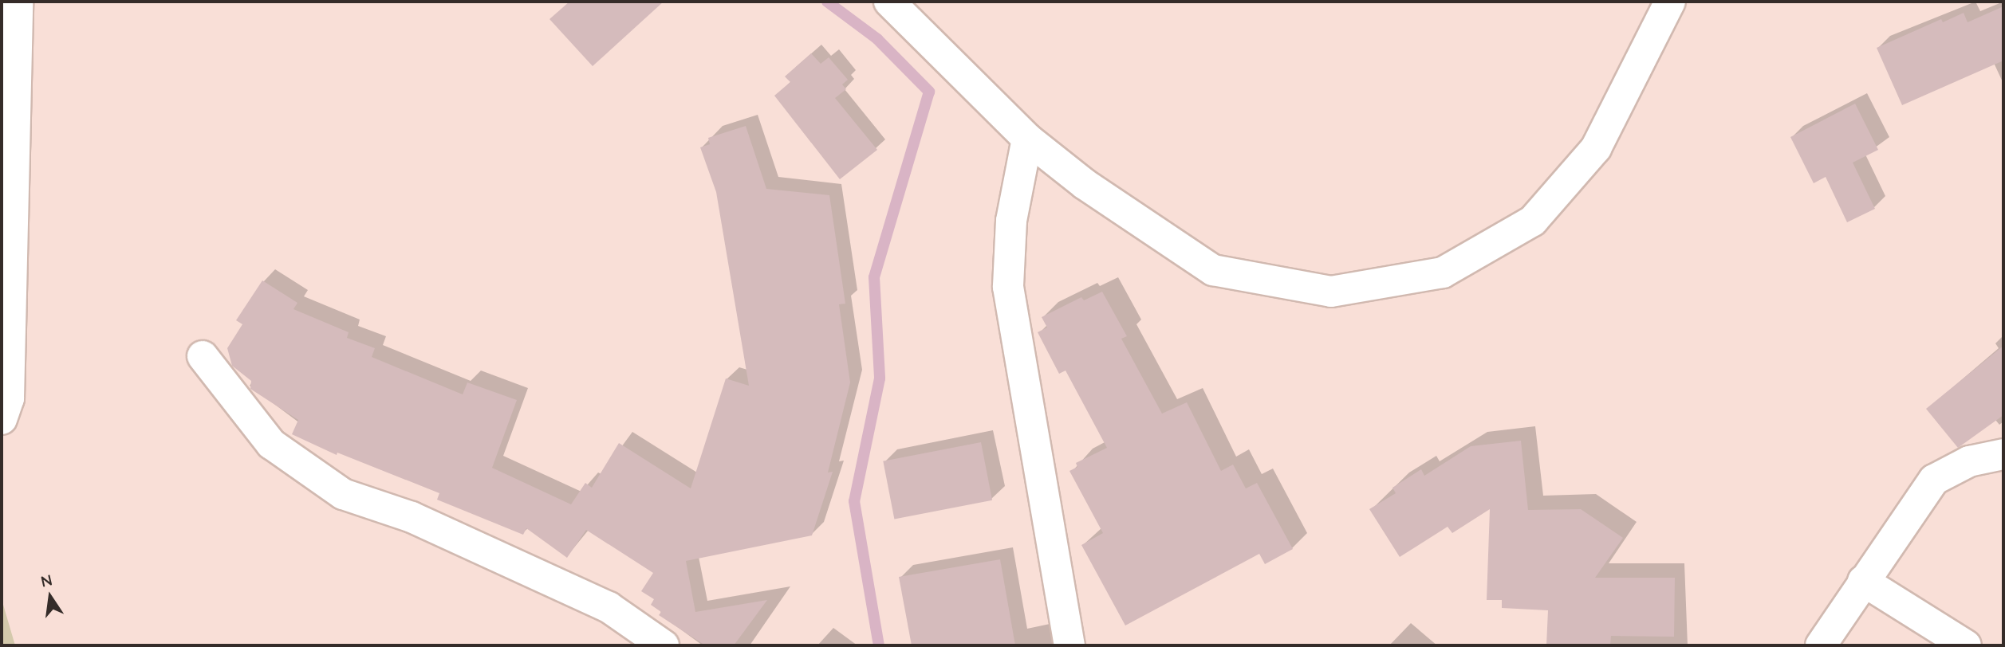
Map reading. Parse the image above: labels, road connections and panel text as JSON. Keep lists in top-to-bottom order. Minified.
{"north":"top"}
